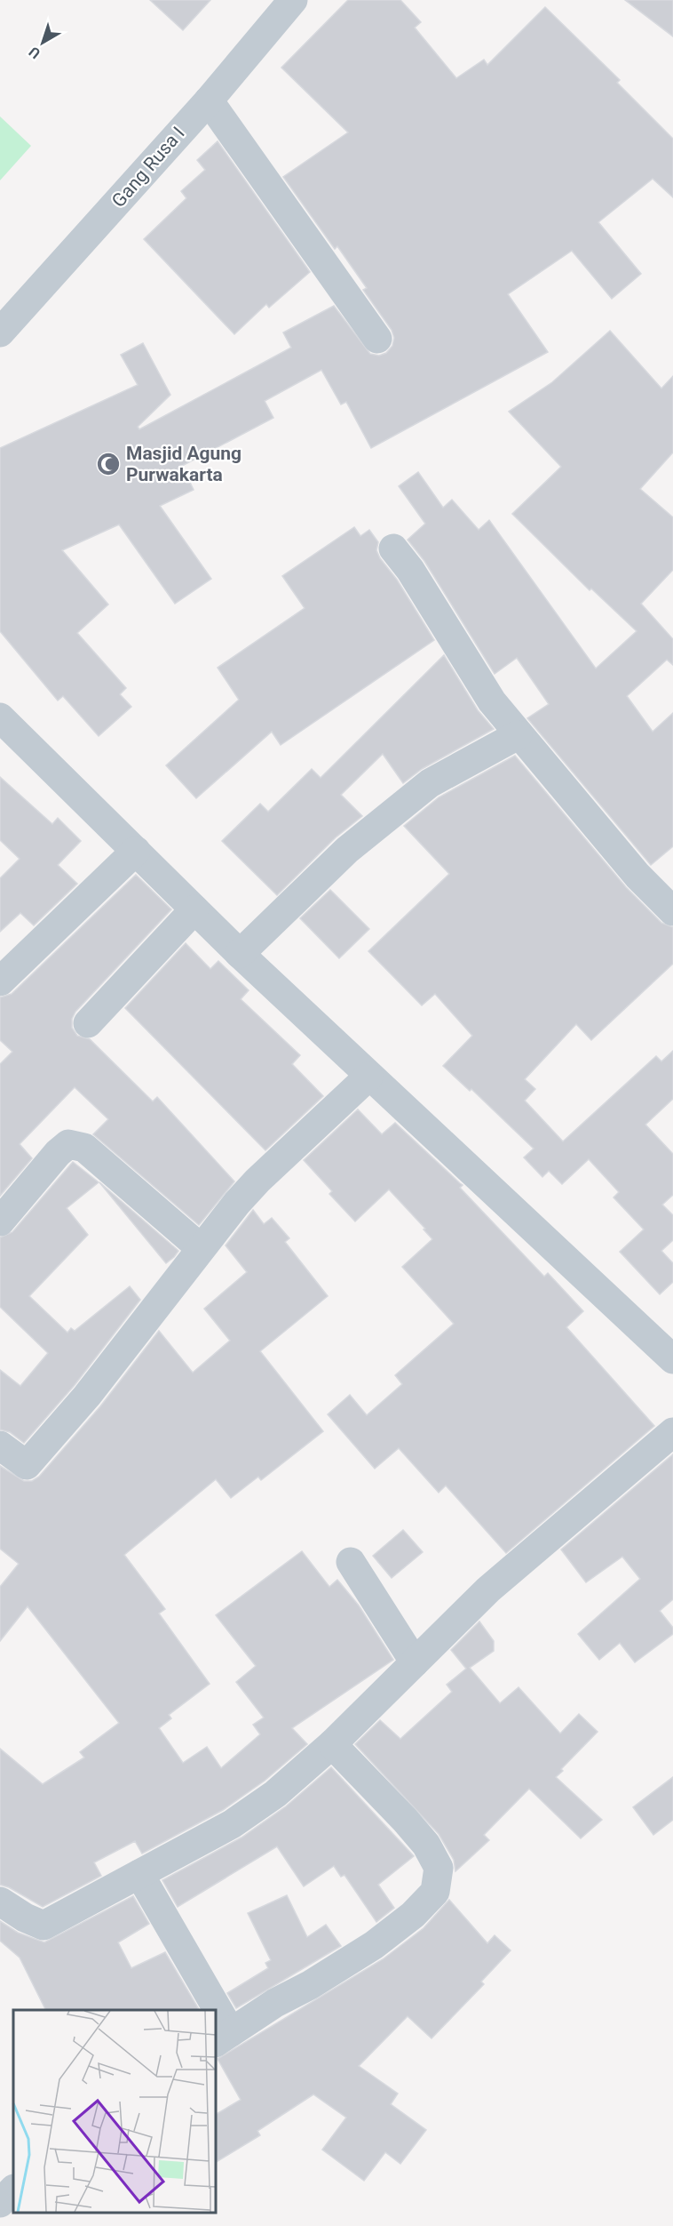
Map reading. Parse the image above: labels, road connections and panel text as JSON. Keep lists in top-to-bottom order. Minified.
{"streets":{"street":["Gang Rusa I"]},"places":{"mosque":["Masjid Agung Purwakarta"]},"north":"bottom left"}
